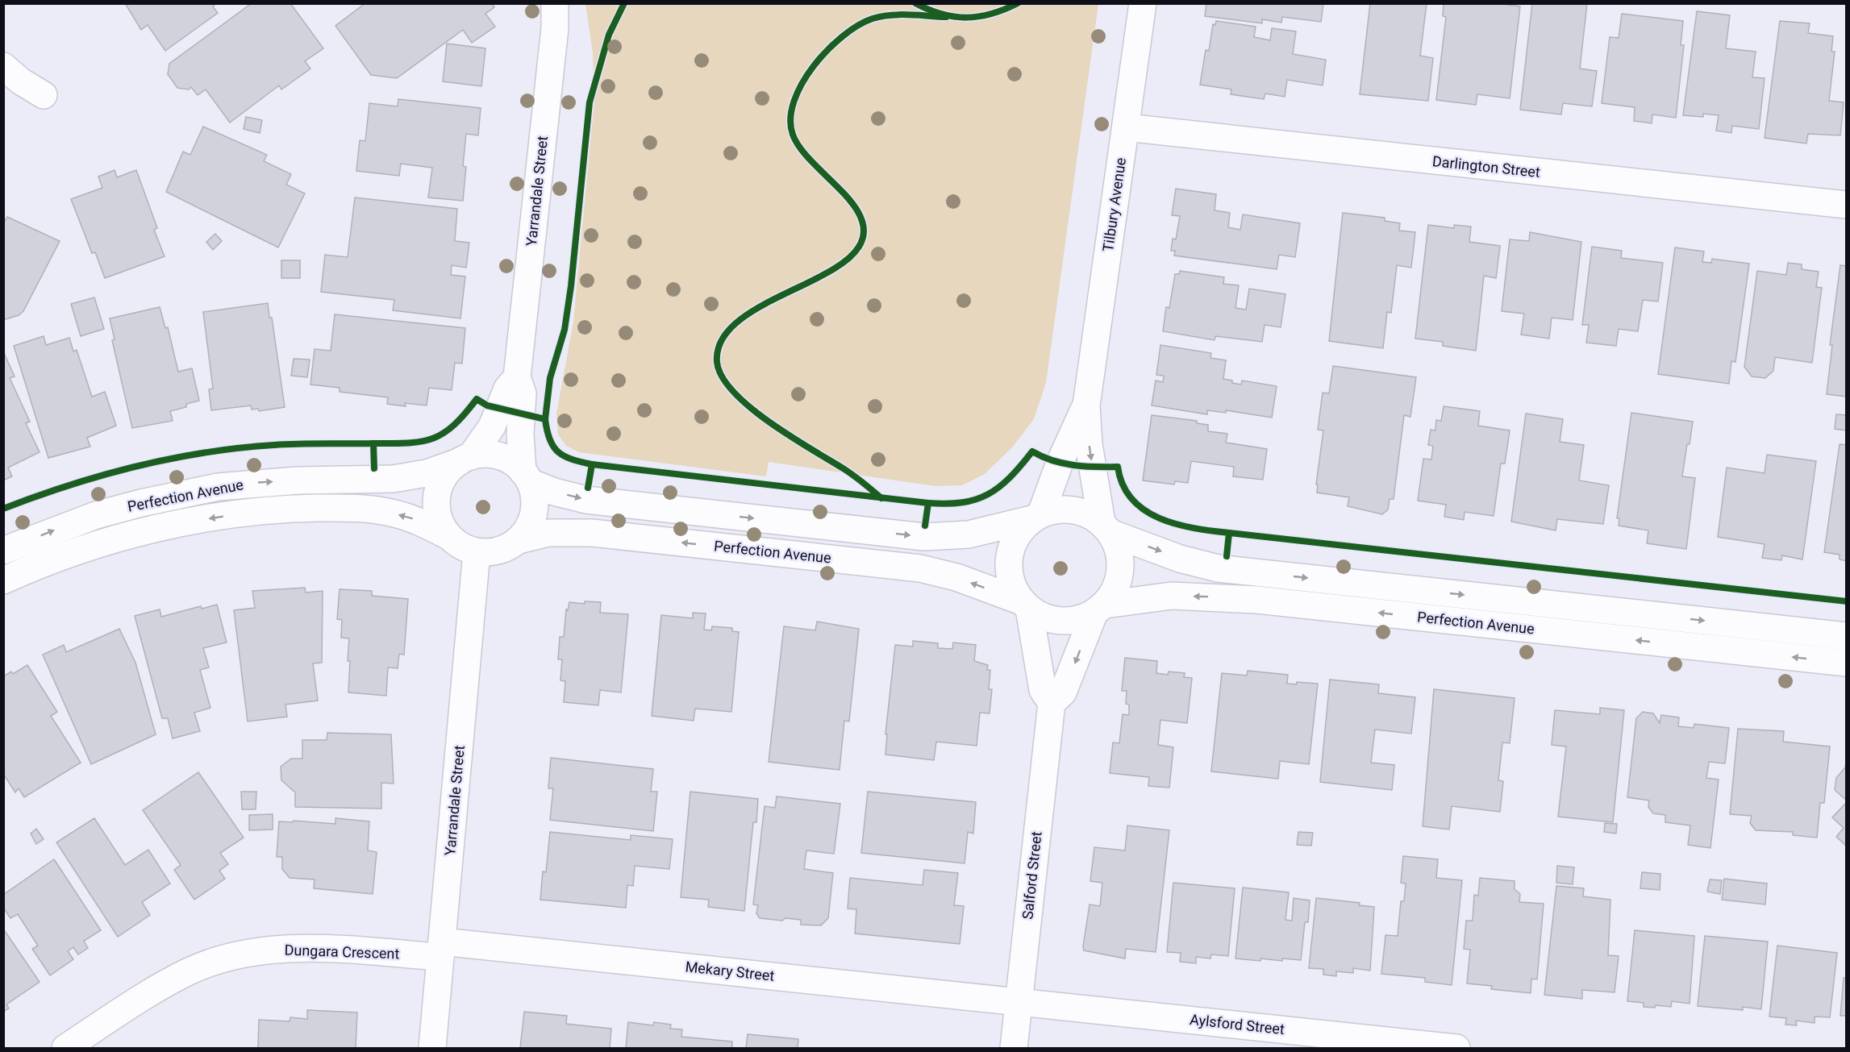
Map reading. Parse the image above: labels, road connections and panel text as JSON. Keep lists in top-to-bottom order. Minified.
{"streets":{"street":["Darlington Street","Yarrandale Street","Tilbury Avenue","Perfection Avenue","Salford Street","Dungara Crescent","Mekary Street","Aylsford Street"]},"crossings":[["Darlington Street","Tilbury Avenue"],["Yarrandale Street","Perfection Avenue"],["Yarrandale Street","Dungara Crescent"],["Yarrandale Street","Mekary Street"],["Tilbury Avenue","Perfection Avenue"],["Salford Street","Mekary Street"],["Salford Street","Aylsford Street"],["Dungara Crescent","Mekary Street"],["Mekary Street","Aylsford Street"]]}
